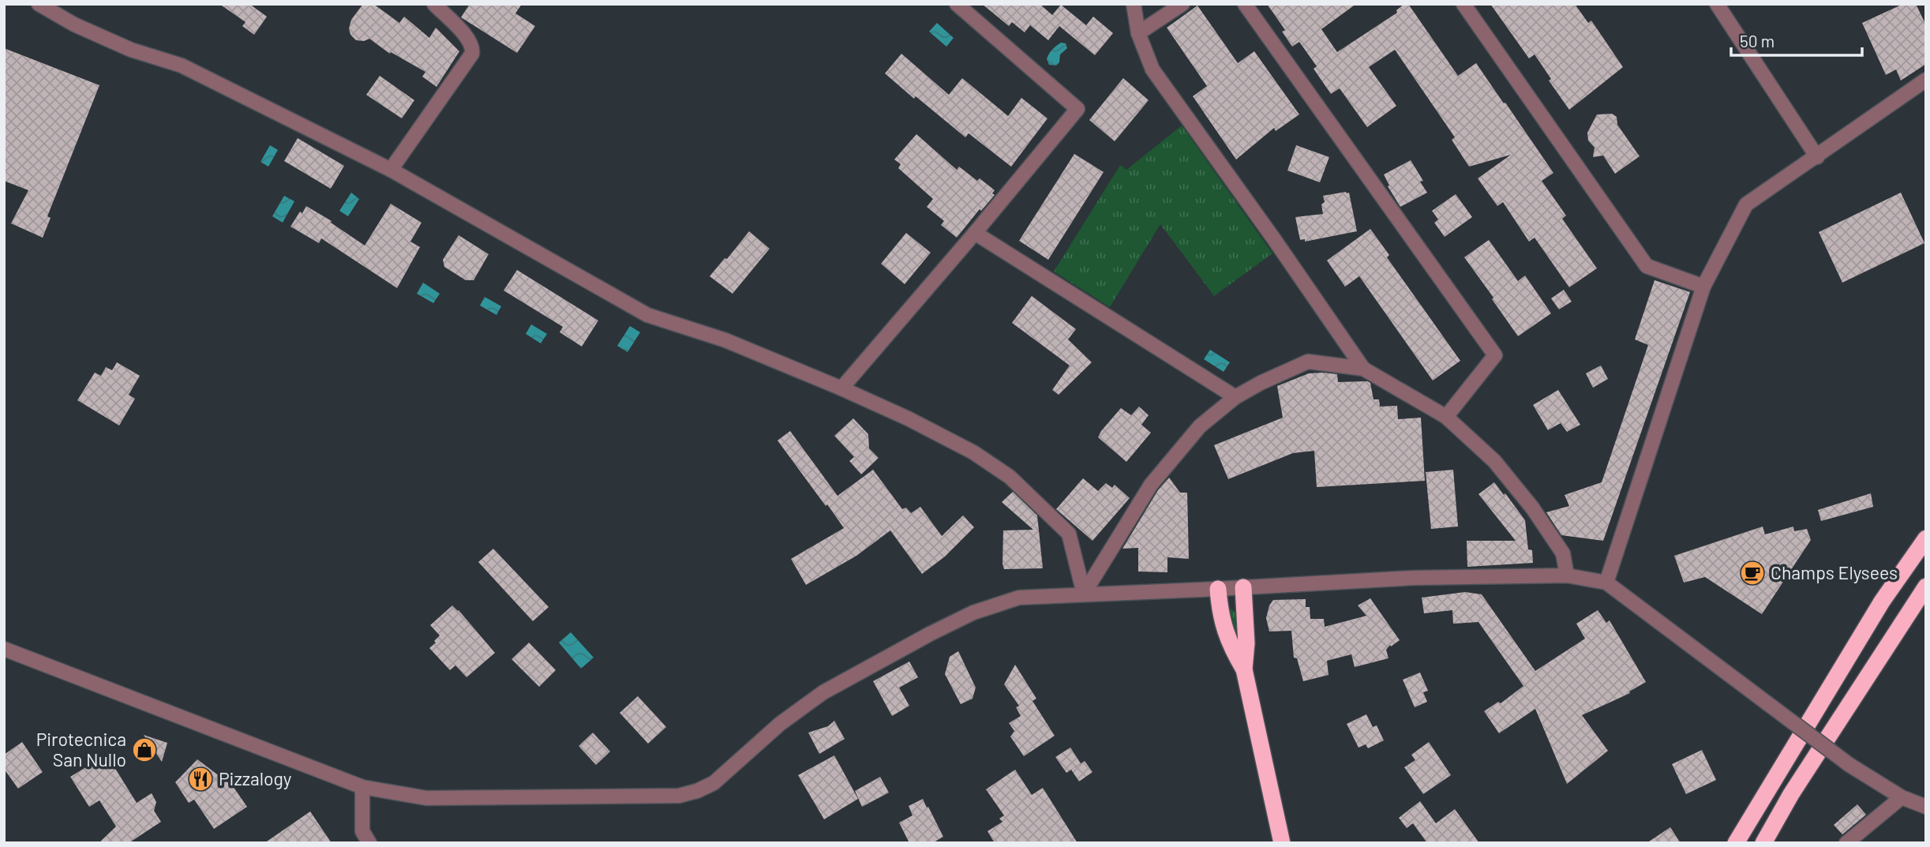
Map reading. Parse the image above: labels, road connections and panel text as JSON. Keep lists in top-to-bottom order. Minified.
{"places":{"cafe":["Champs Elysees"],"shop":["Pirotecnica San Nullo"],"restaurant":["Pizzalogy"]},"scale_bar":"50 m"}
